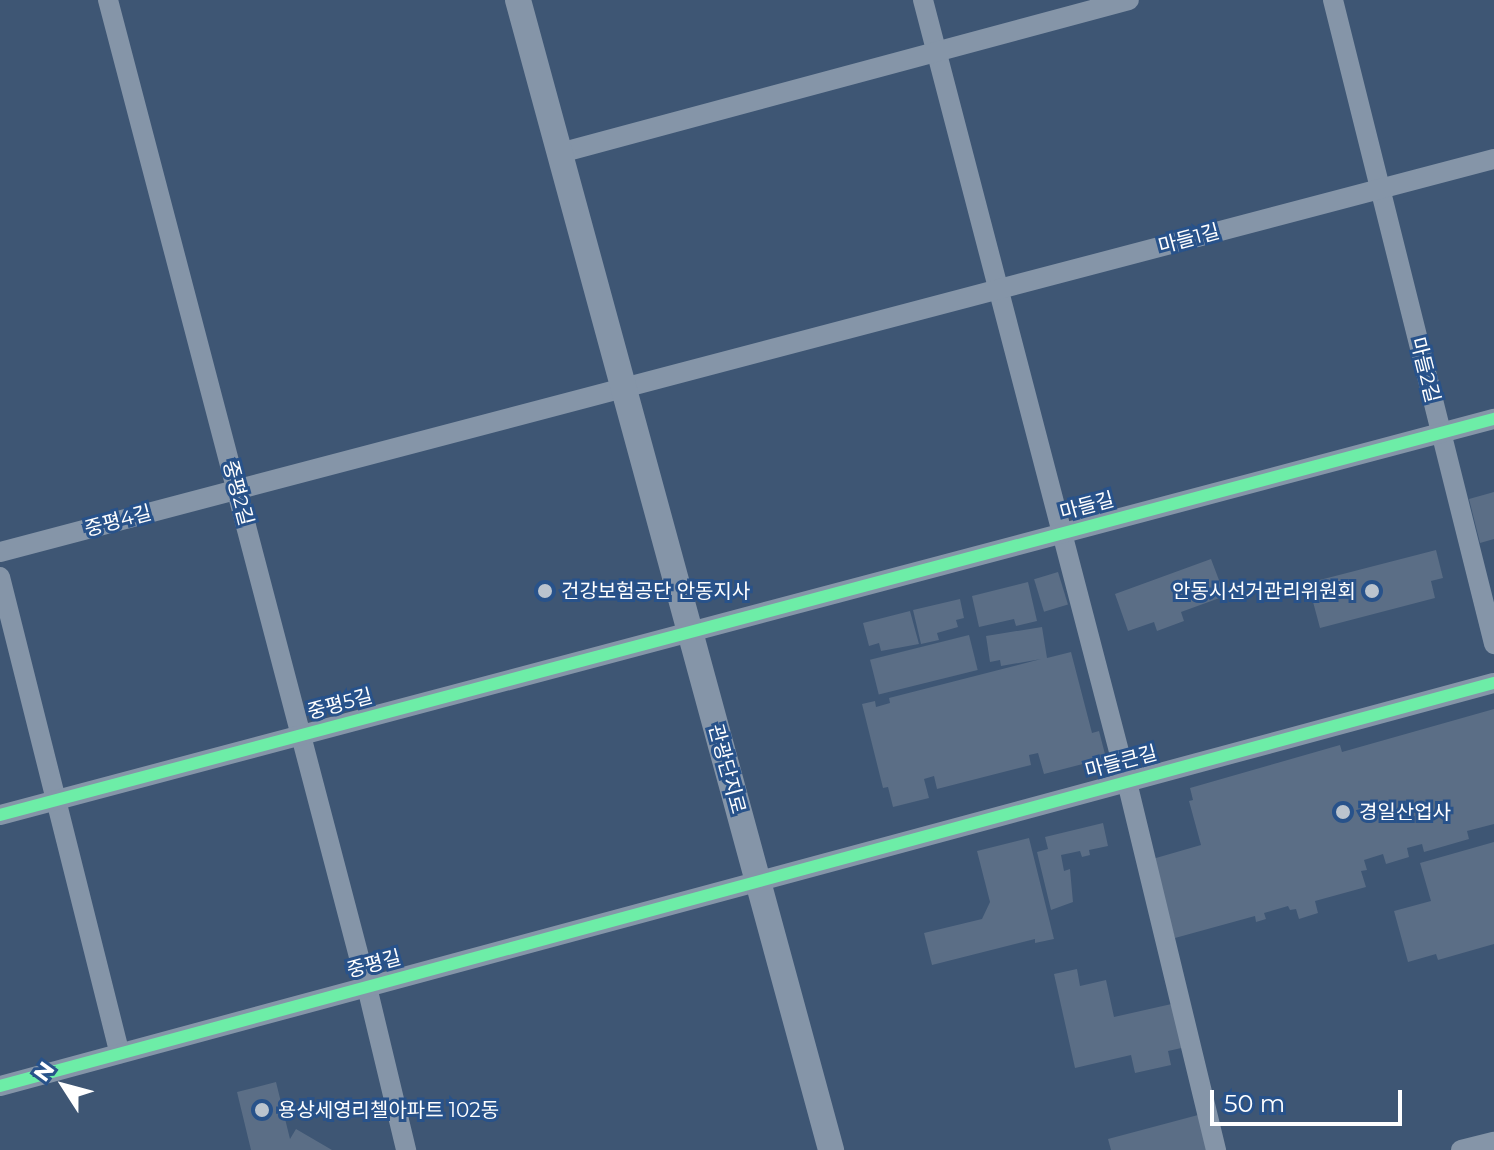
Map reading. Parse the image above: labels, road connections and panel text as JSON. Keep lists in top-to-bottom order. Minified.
{"streets":{"street":["마들1길","마들2길","중평2길","마들길","중평4길","중평5길","마들큰길","관광단지로","중평길"]},"crossings":[["마들1길","마들2길"],["마들1길","중평4길"],["마들1길","관광단지로"],["마들2길","마들길"],["중평2길","중평4길"],["중평2길","중평5길"],["중평2길","중평길"],["마들길","중평5길"],["마들길","관광단지로"],["중평4길","관광단지로"],["중평5길","관광단지로"],["마들큰길","관광단지로"],["마들큰길","중평길"],["관광단지로","중평길"]],"places":["건강보험공단 안동지사","안동시선거관리위원회","경일산업사","용상세영리첼아파트 102동"],"scale_bar":"50 m","north":"top left"}
